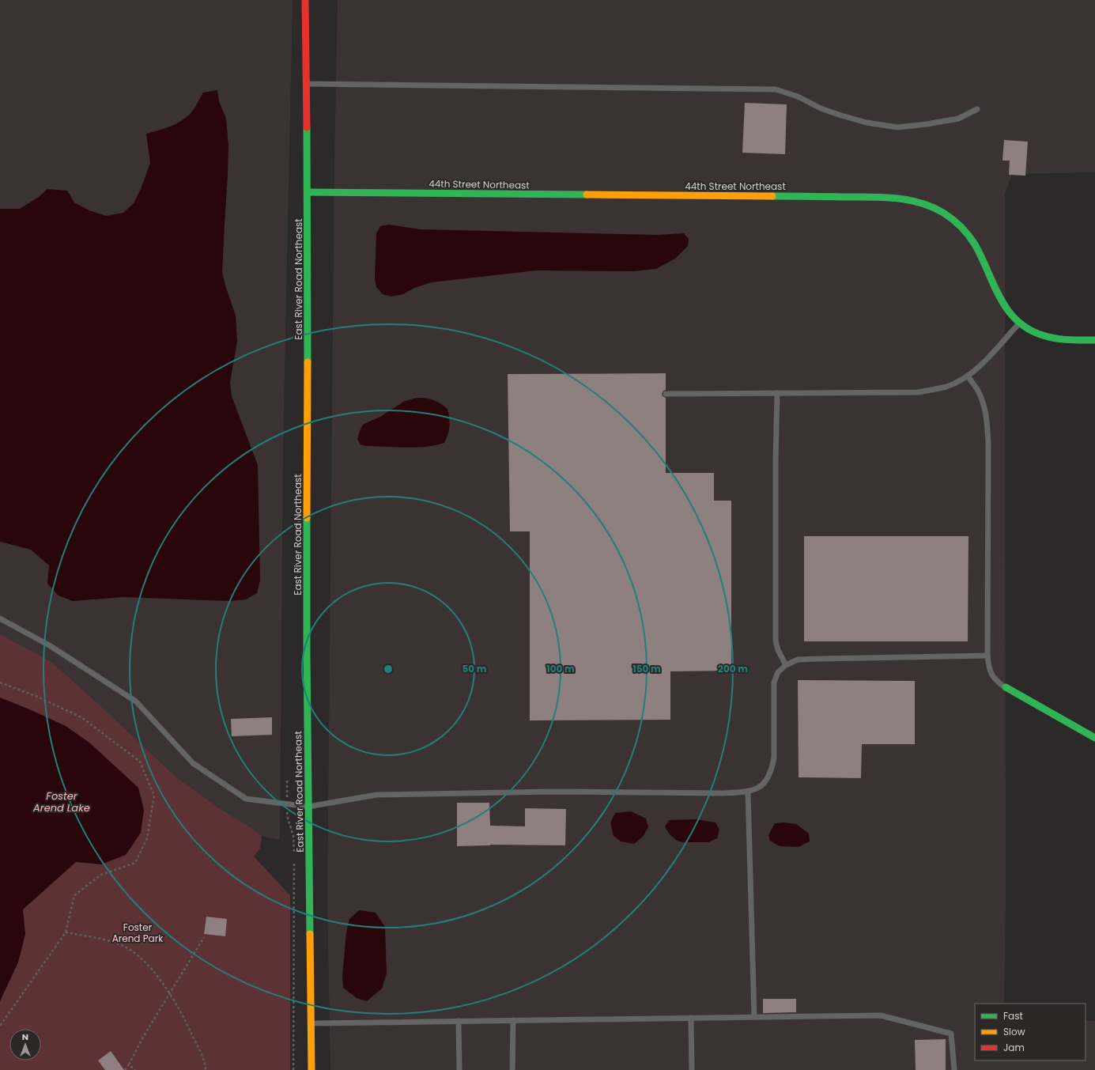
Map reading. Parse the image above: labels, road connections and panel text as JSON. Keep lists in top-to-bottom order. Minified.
{"streets":{"street":["44th Street Northeast","East River Road Northeast"]},"crossings":[["44th Street Northeast","East River Road Northeast"]],"water":["Foster Arend Lake"],"parks":["Foster Arend Park"],"legend":["Fast","Slow","Jam"],"north":"top","rings":["50 m","100 m","150 m","200 m"]}
